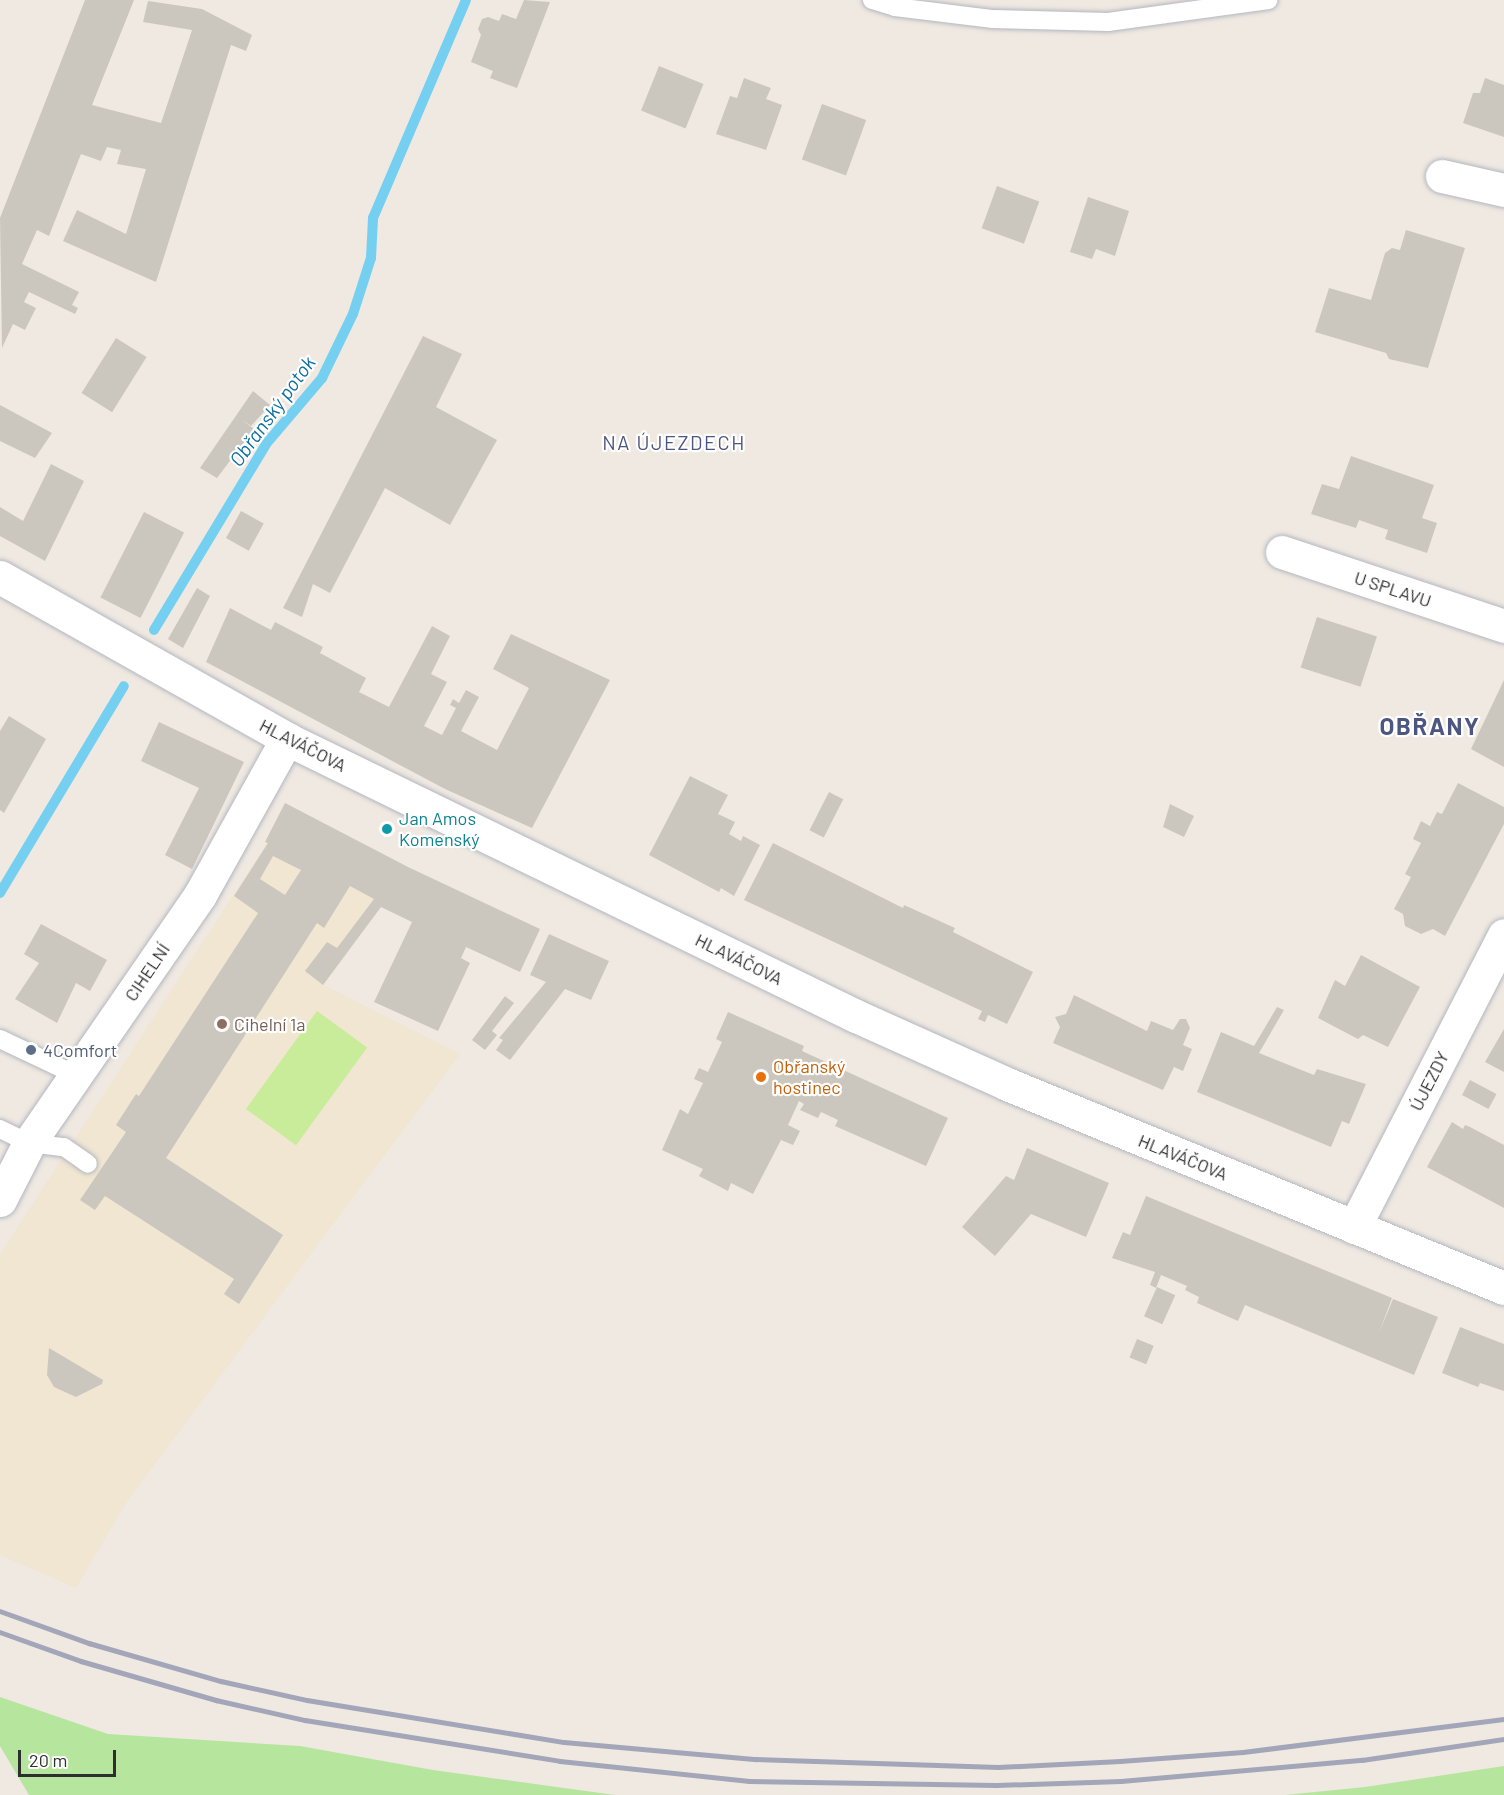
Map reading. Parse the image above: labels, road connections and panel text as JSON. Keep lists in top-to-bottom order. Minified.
{"streets":{"street":["U SPLAVU","HLAVÁČOVA","CIHELNÍ","ÚJEZDY"]},"crossings":[["HLAVÁČOVA","CIHELNÍ"],["HLAVÁČOVA","ÚJEZDY"]],"districts":["NA ÚJEZDECH","OBŘANY"],"water":["Obřanský potok"],"places":["Jan Amos Komenský","Cihelní 1a","4Comfort","Obřanský hostinec"],"scale_bar":"20 m"}
